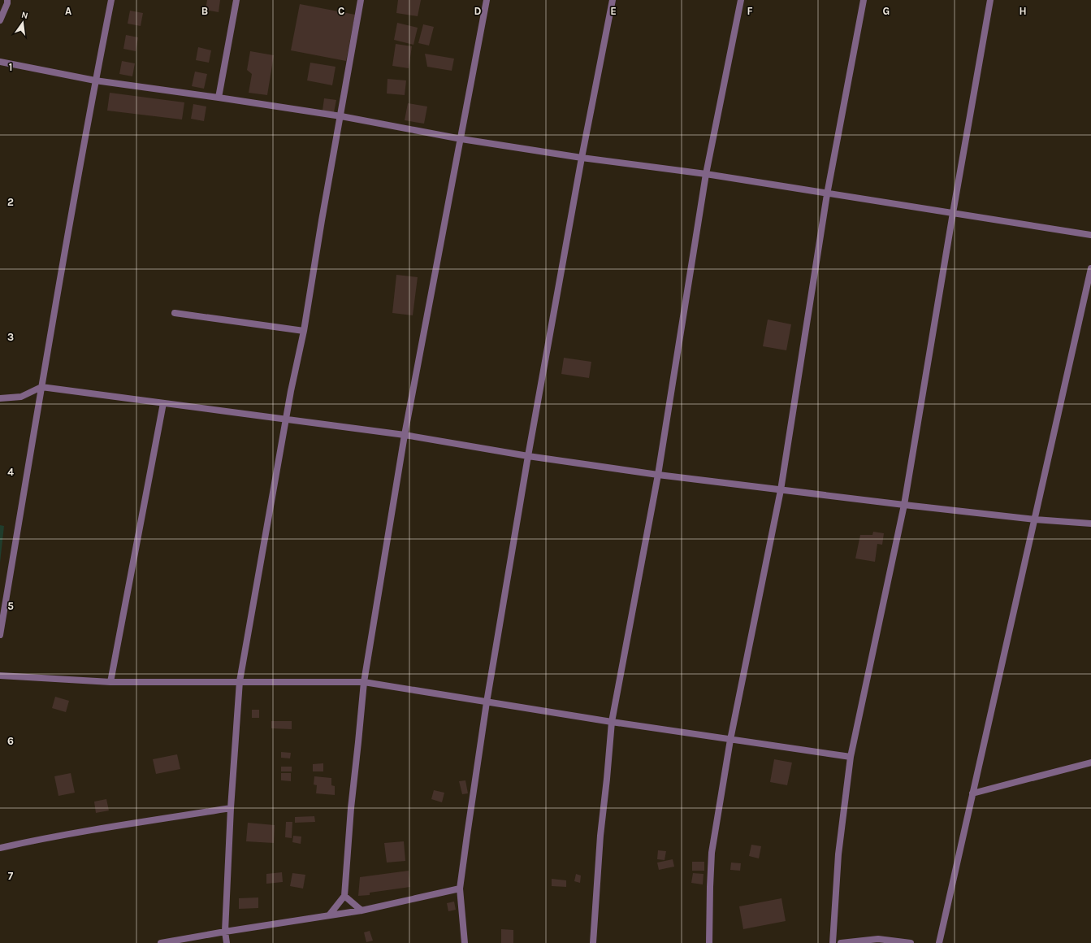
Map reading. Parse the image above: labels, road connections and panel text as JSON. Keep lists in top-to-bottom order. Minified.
{"north":"top","grid":{"columns":["A","B","C","D","E","F","G","H"],"rows":["1","2","3","4","5","6","7"]}}
